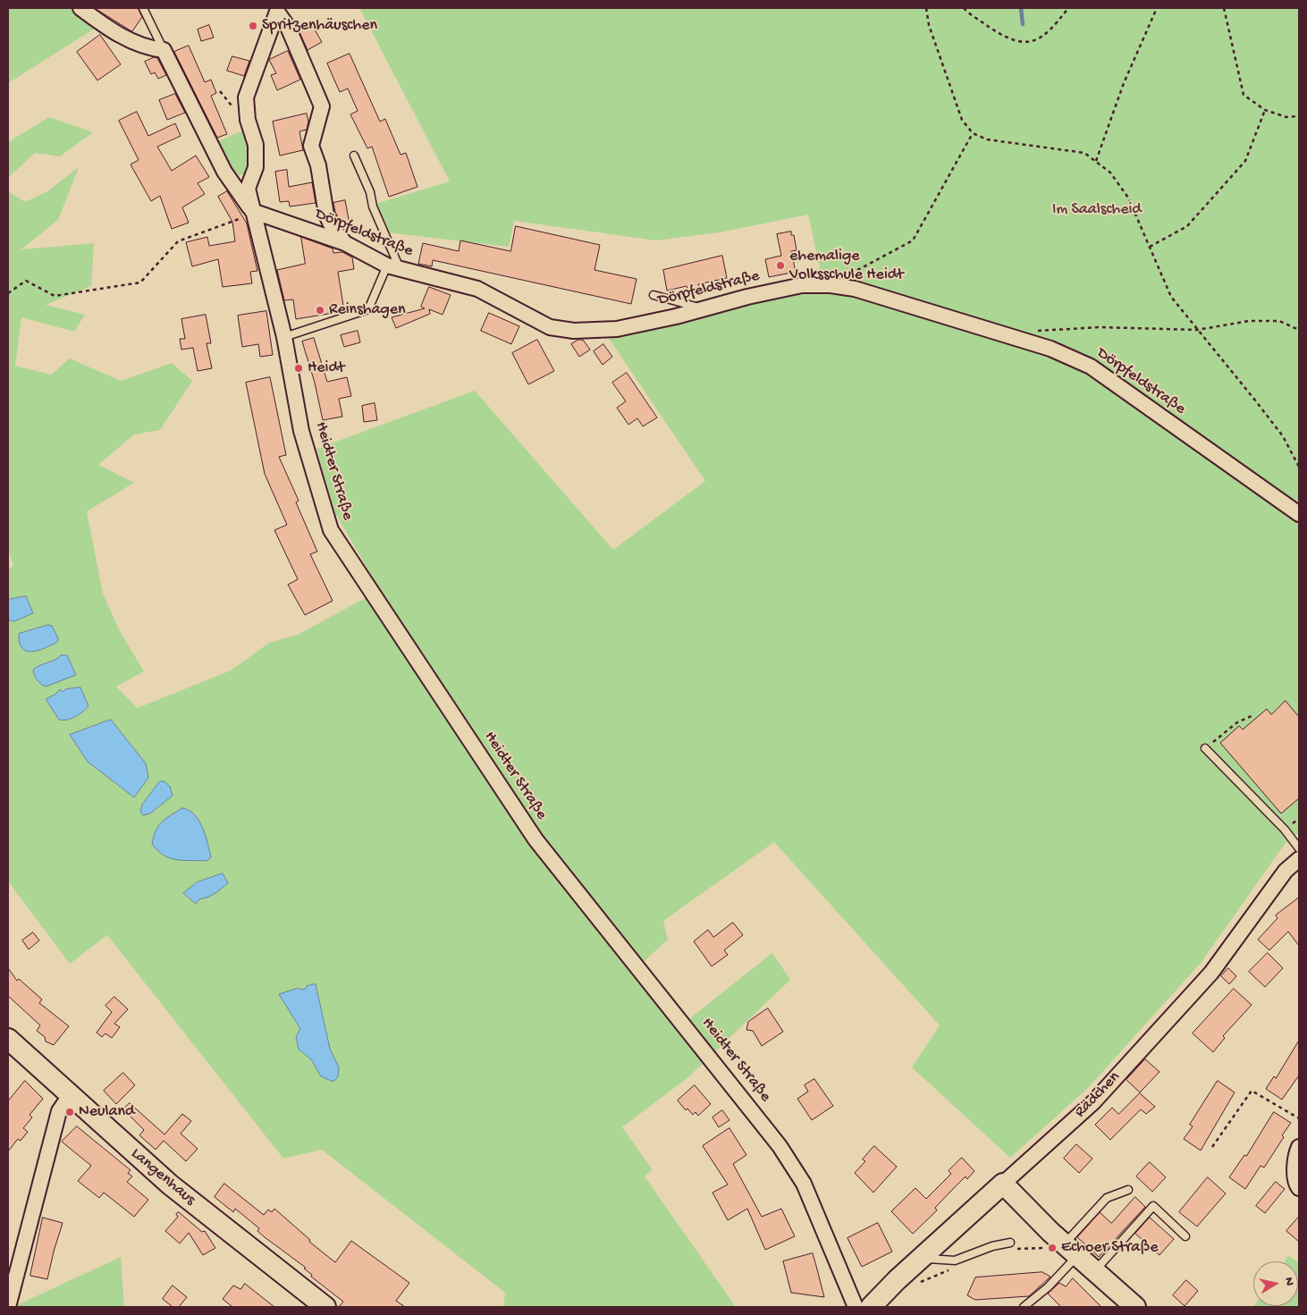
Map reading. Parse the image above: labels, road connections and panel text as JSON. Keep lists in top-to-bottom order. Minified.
{"streets":{"street":["Dörpfeldstraße","Heidter Straße","Rädchen","Langenhaus"]},"crossings":[["Dörpfeldstraße","Heidter Straße"]],"parks":["Im Saalscheid"],"places":["Spritzenhäuschen","ehemalige Volksschule Heidt","Reinshagen","Heidt","Neuland","Echoer Straße"],"north":"right"}
